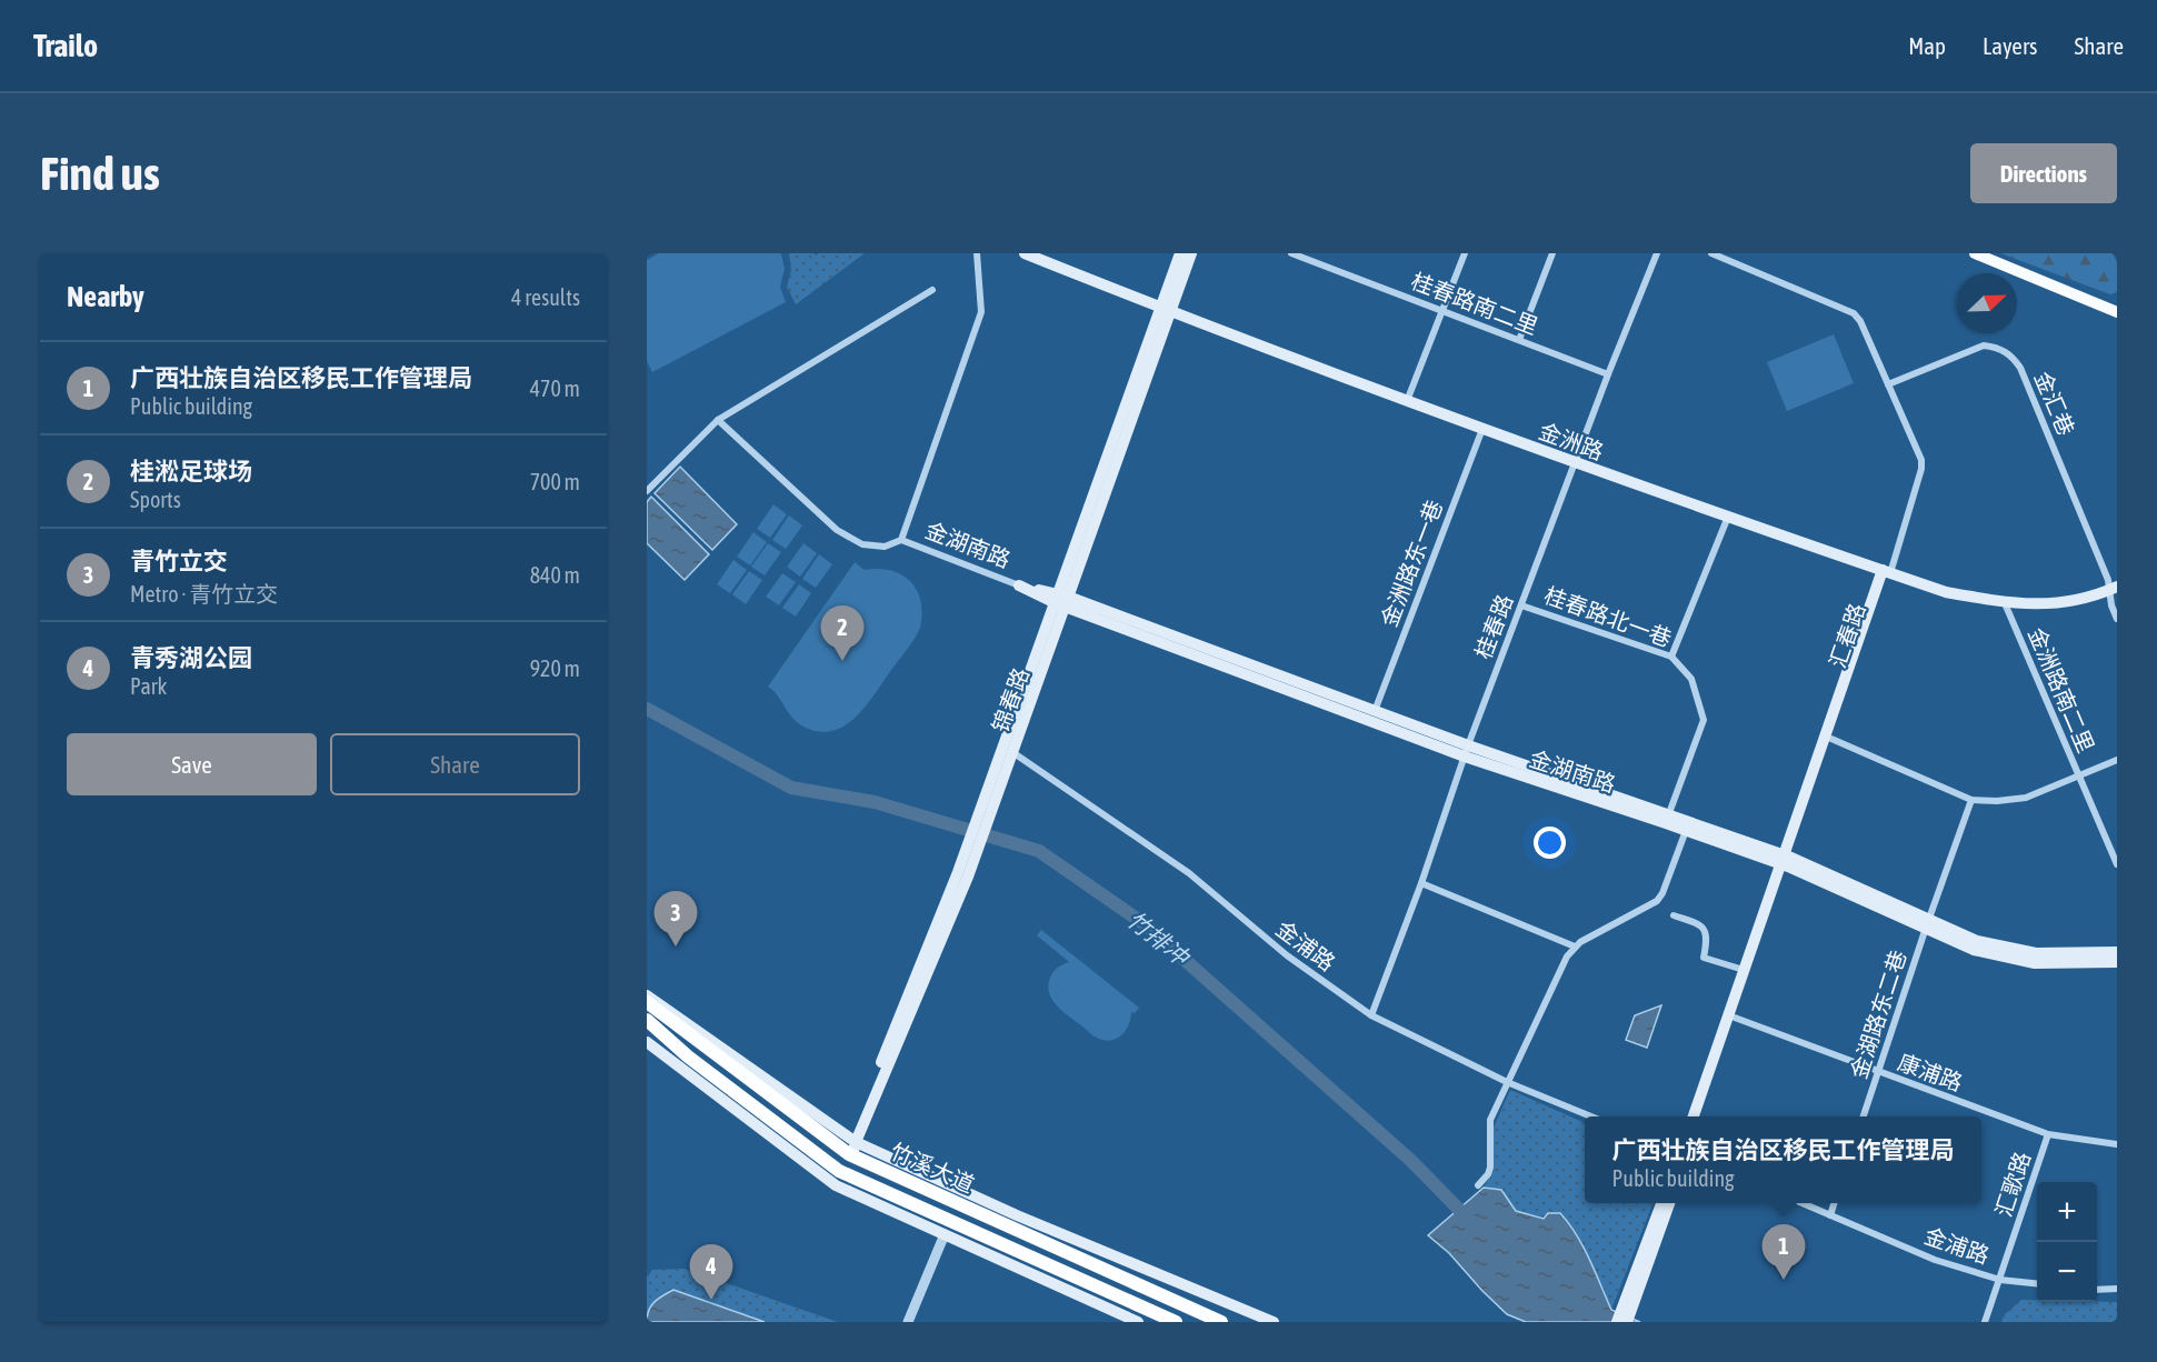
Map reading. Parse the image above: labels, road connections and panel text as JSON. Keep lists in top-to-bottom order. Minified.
{"streets":{"highway":["竹溪大道"],"main road":["金洲路","金湖南路","汇春路","锦春路"],"street":["桂春路南二里","金汇巷","金洲路东一巷","桂春路北一巷","桂春路","金洲路南二里","金浦路","金湖路东二巷","康浦路","汇歌路"]},"crossings":[["桂春路南二里","桂春路"],["金汇巷","金洲路"],["金汇巷","汇春路"],["金洲路","金洲路东一巷"],["金洲路","桂春路"],["金洲路","汇春路"],["金洲路","金洲路南二里"],["金洲路","锦春路"],["金湖南路","金洲路东一巷"],["金湖南路","桂春路北一巷"],["金湖南路","桂春路"],["金湖南路","汇春路"],["金湖南路","锦春路"],["金湖南路","金湖路东二巷"],["桂春路北一巷","桂春路"],["桂春路","金浦路"],["汇春路","康浦路"],["锦春路","金浦路"],["锦春路","竹溪大道"],["金浦路","汇歌路"],["金湖路东二巷","康浦路"],["康浦路","汇歌路"]],"water":["竹排冲"],"north":"top right","page":{"header":"Trailo","nav":["Map","Layers","Share"],"buttons":["Directions",["Save","Share"]],"title":"Find us","heading":["Nearby","4 results"],"list":[{"mark":"1","name":"广西壮族自治区移民工作管理局","note":"Public building","value":"470 m"},{"mark":"2","name":"桂淞足球场","note":"Sports","value":"700 m"},{"mark":"3","name":"青竹立交","note":"Metro · 青竹立交","value":"840 m"},{"mark":"4","name":"青秀湖公园","note":"Park","value":"920 m"}],"pins":["2","3","1","4"],"popup":["广西壮族自治区移民工作管理局","Public building"],"map_buttons":["+","−"]}}
